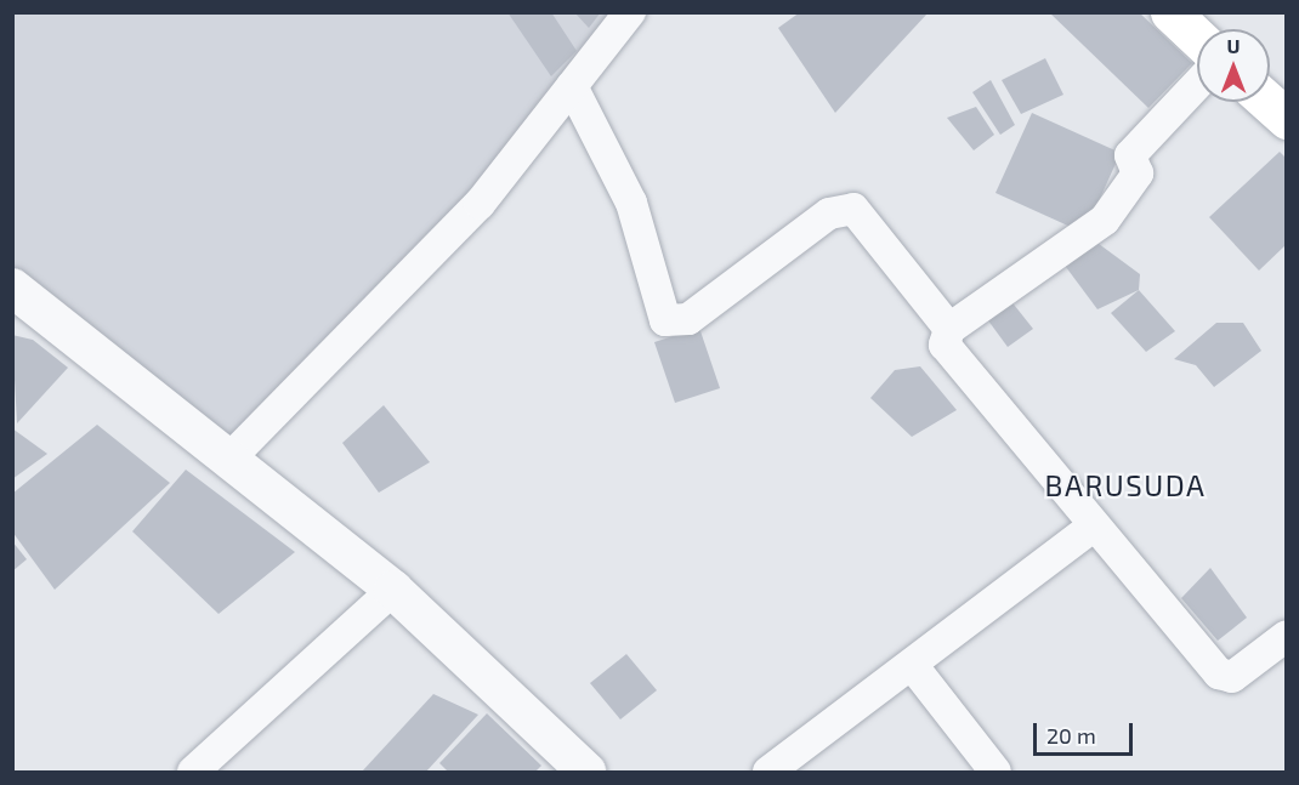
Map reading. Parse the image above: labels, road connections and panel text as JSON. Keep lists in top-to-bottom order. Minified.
{"districts":["BARUSUDA"],"scale_bar":"20 m","north":"top"}
